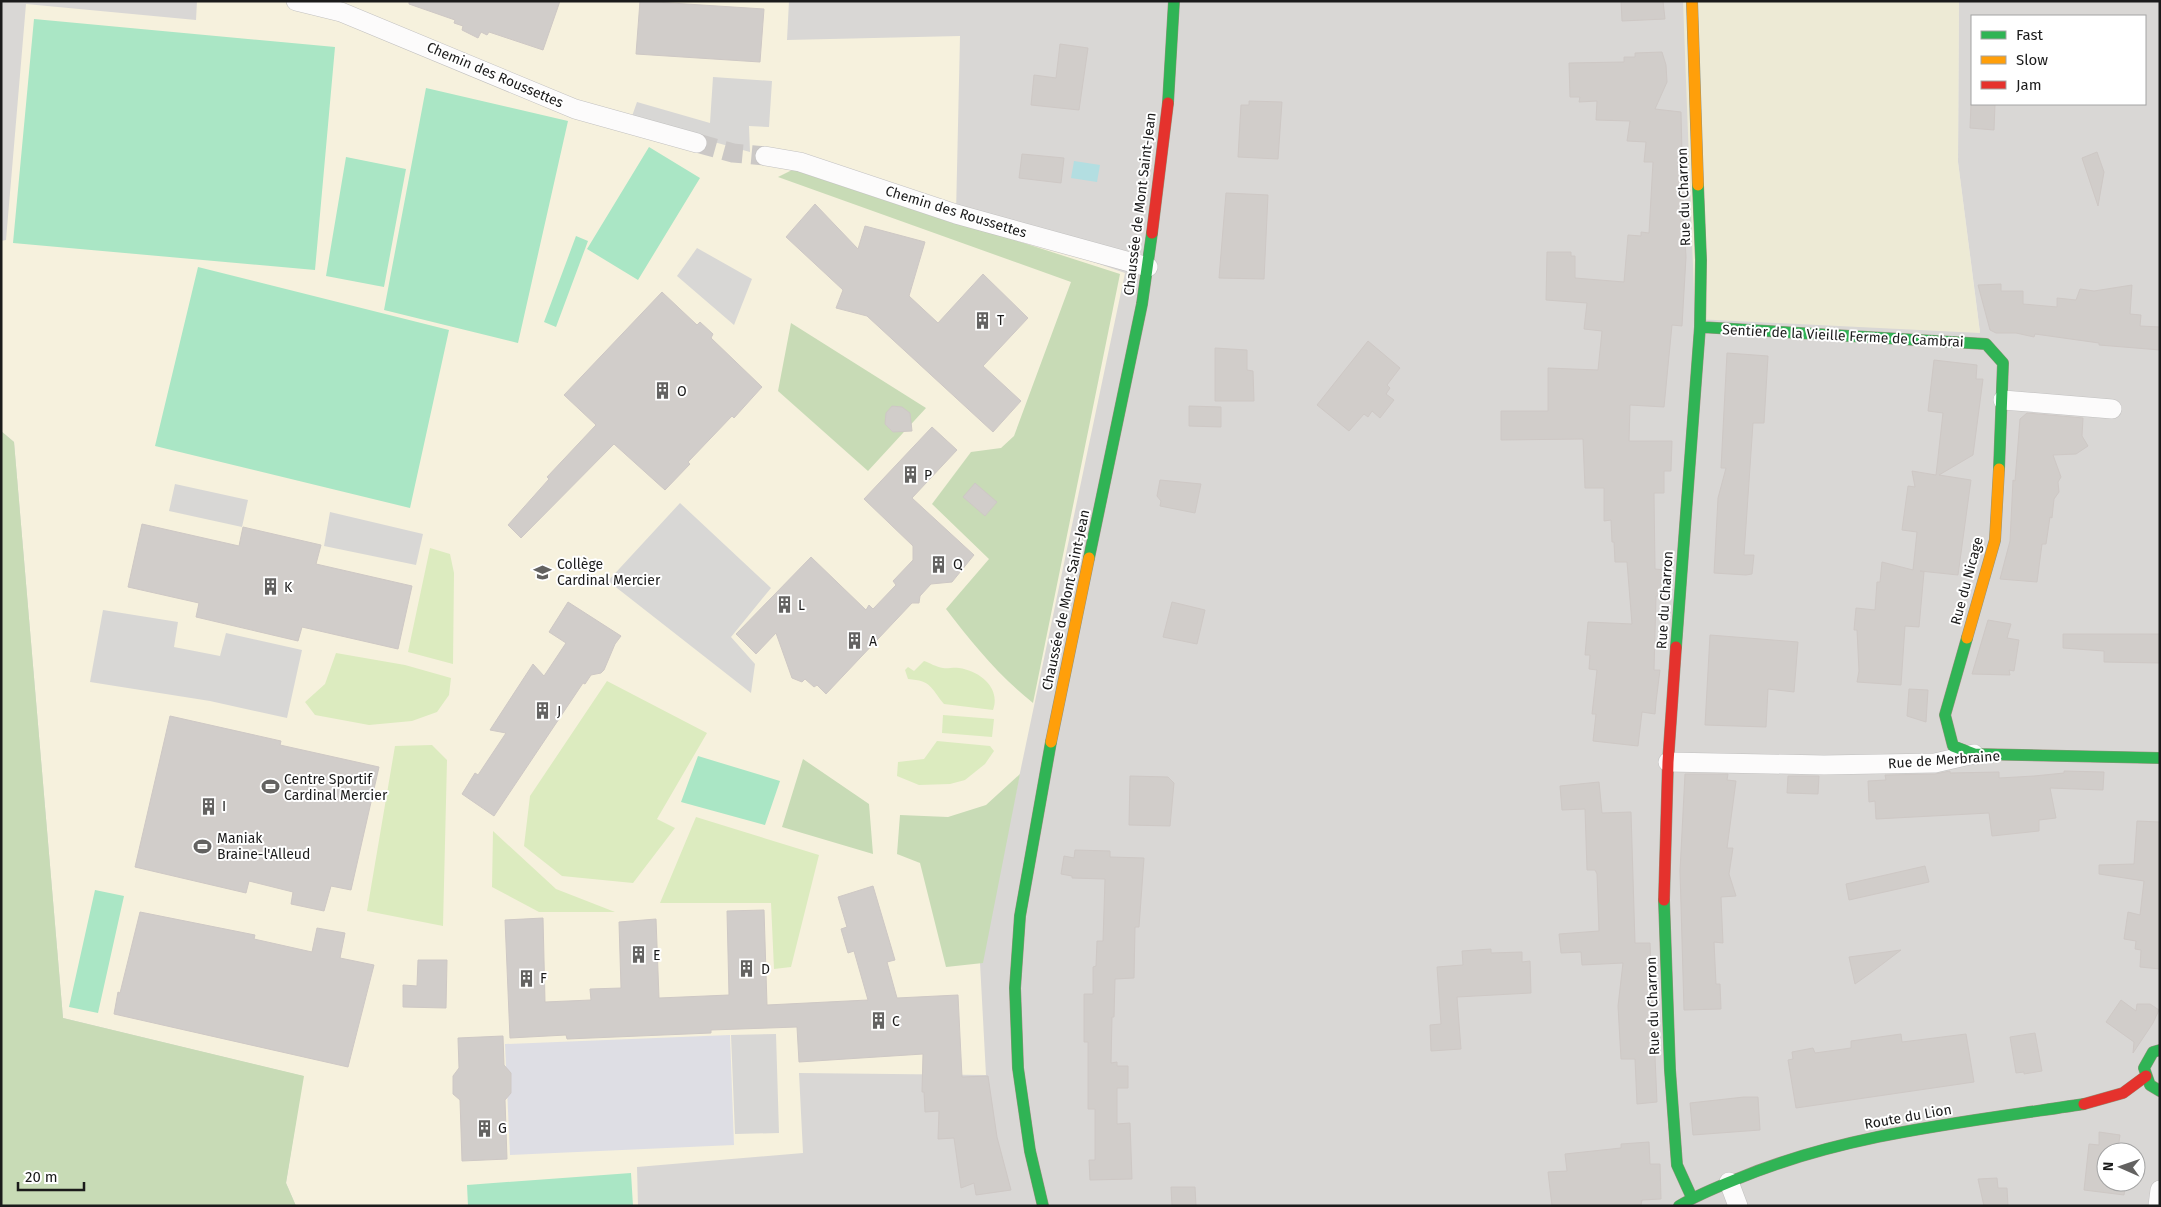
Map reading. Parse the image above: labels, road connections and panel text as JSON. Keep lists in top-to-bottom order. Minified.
{"streets":{"street":["Chemin des Roussettes","Rue du Charron","Chaussée de Mont Saint-Jean","Sentier de la Vieille Ferme de Cambrai","Rue du Nicage","Rue de Merbraine","Route du Lion"]},"crossings":[["Chemin des Roussettes","Chaussée de Mont Saint-Jean"],["Rue du Charron","Sentier de la Vieille Ferme de Cambrai"],["Rue du Charron","Rue de Merbraine"],["Rue du Charron","Route du Lion"],["Sentier de la Vieille Ferme de Cambrai","Rue du Nicage"],["Rue du Nicage","Rue de Merbraine"]],"places":{"building":["T","O","P","Q","K","L","A","J","I","E","D","F","C","G"],"school or university":["Collège Cardinal Mercier"],"sports":["Centre Sportif Cardinal Mercier","Maniak Braine-l'Alleud"]},"legend":["Fast","Slow","Jam"],"scale_bar":"20 m","north":"left"}
